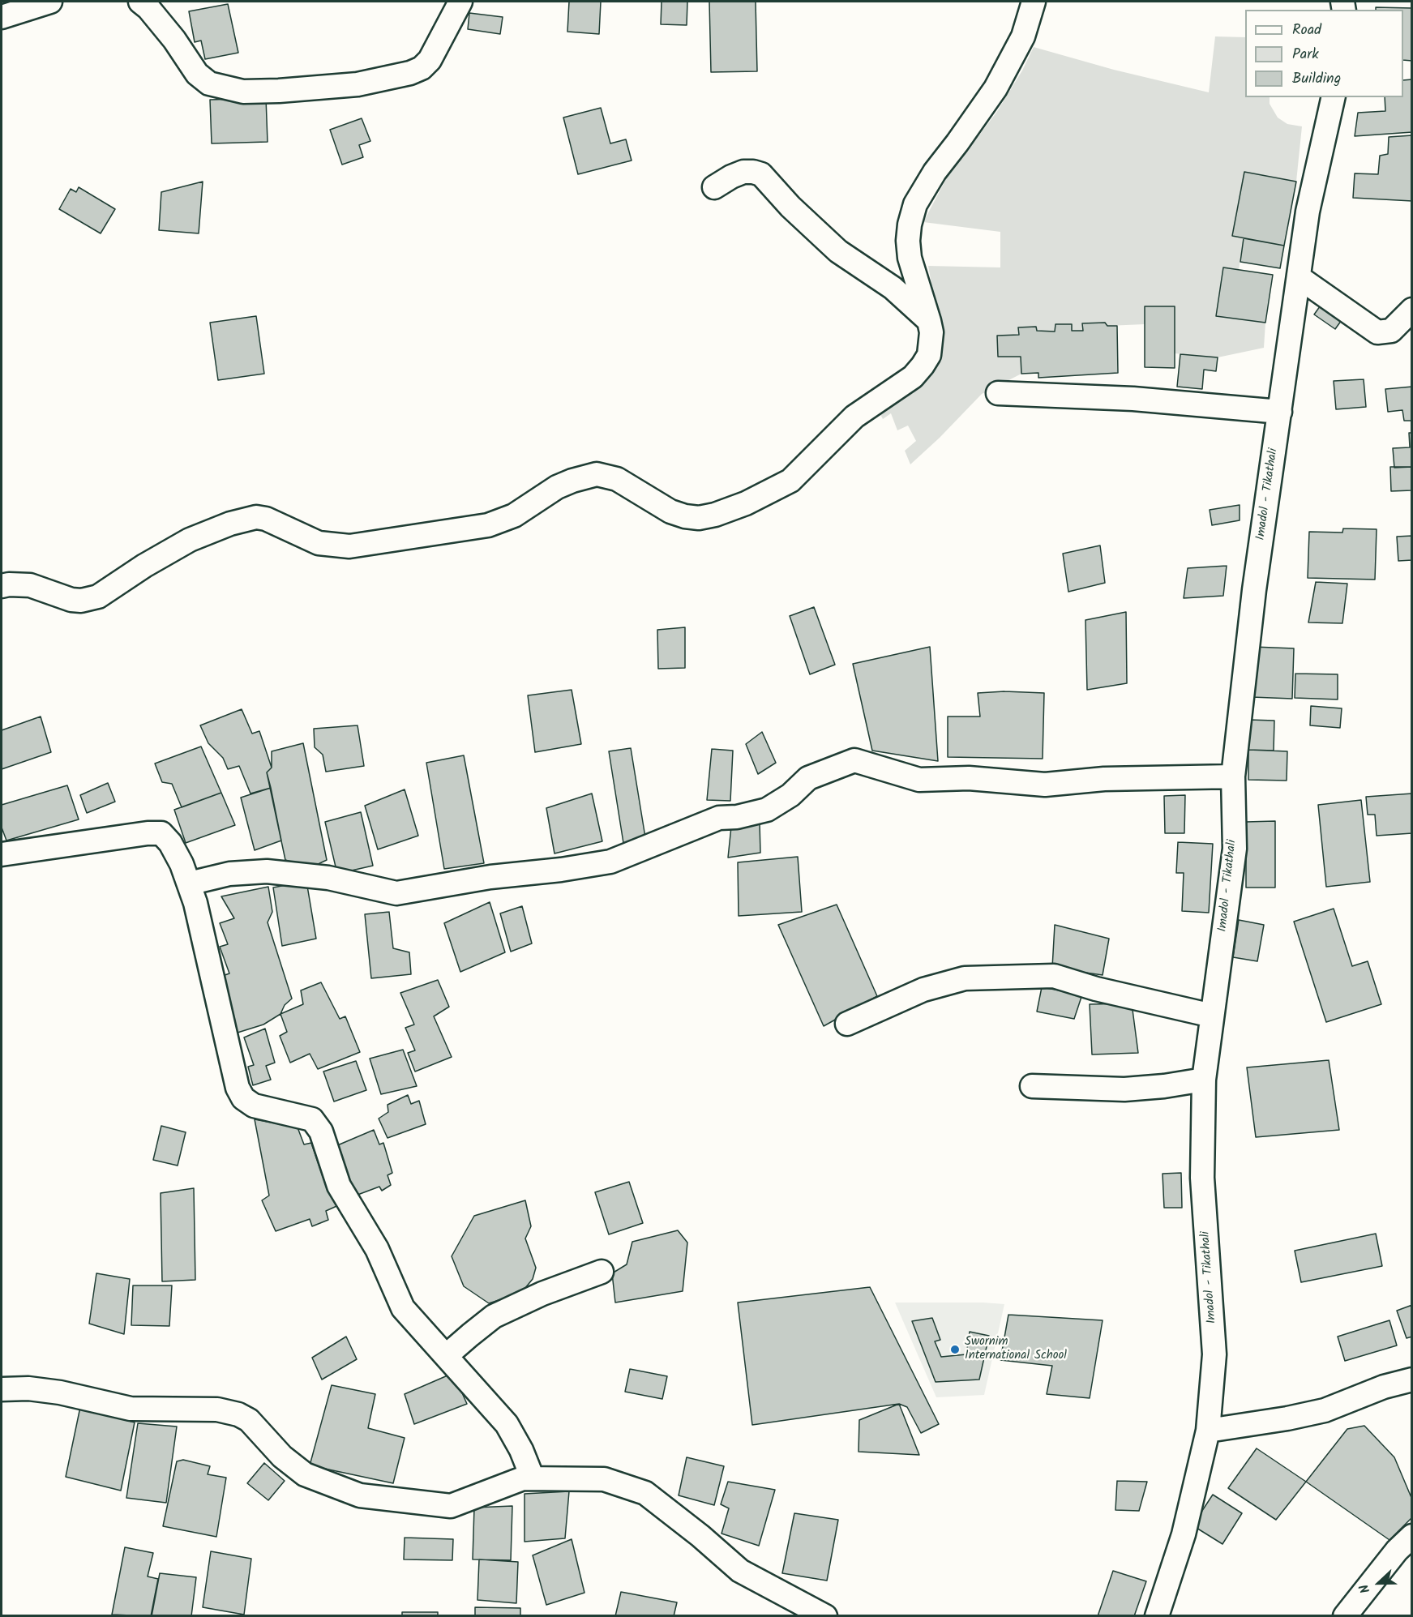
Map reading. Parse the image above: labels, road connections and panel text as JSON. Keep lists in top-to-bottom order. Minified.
{"streets":{"street":["Imadol - Tikathali"]},"places":["Swornim International School"],"legend":["Road","Park","Building"],"north":"left"}
